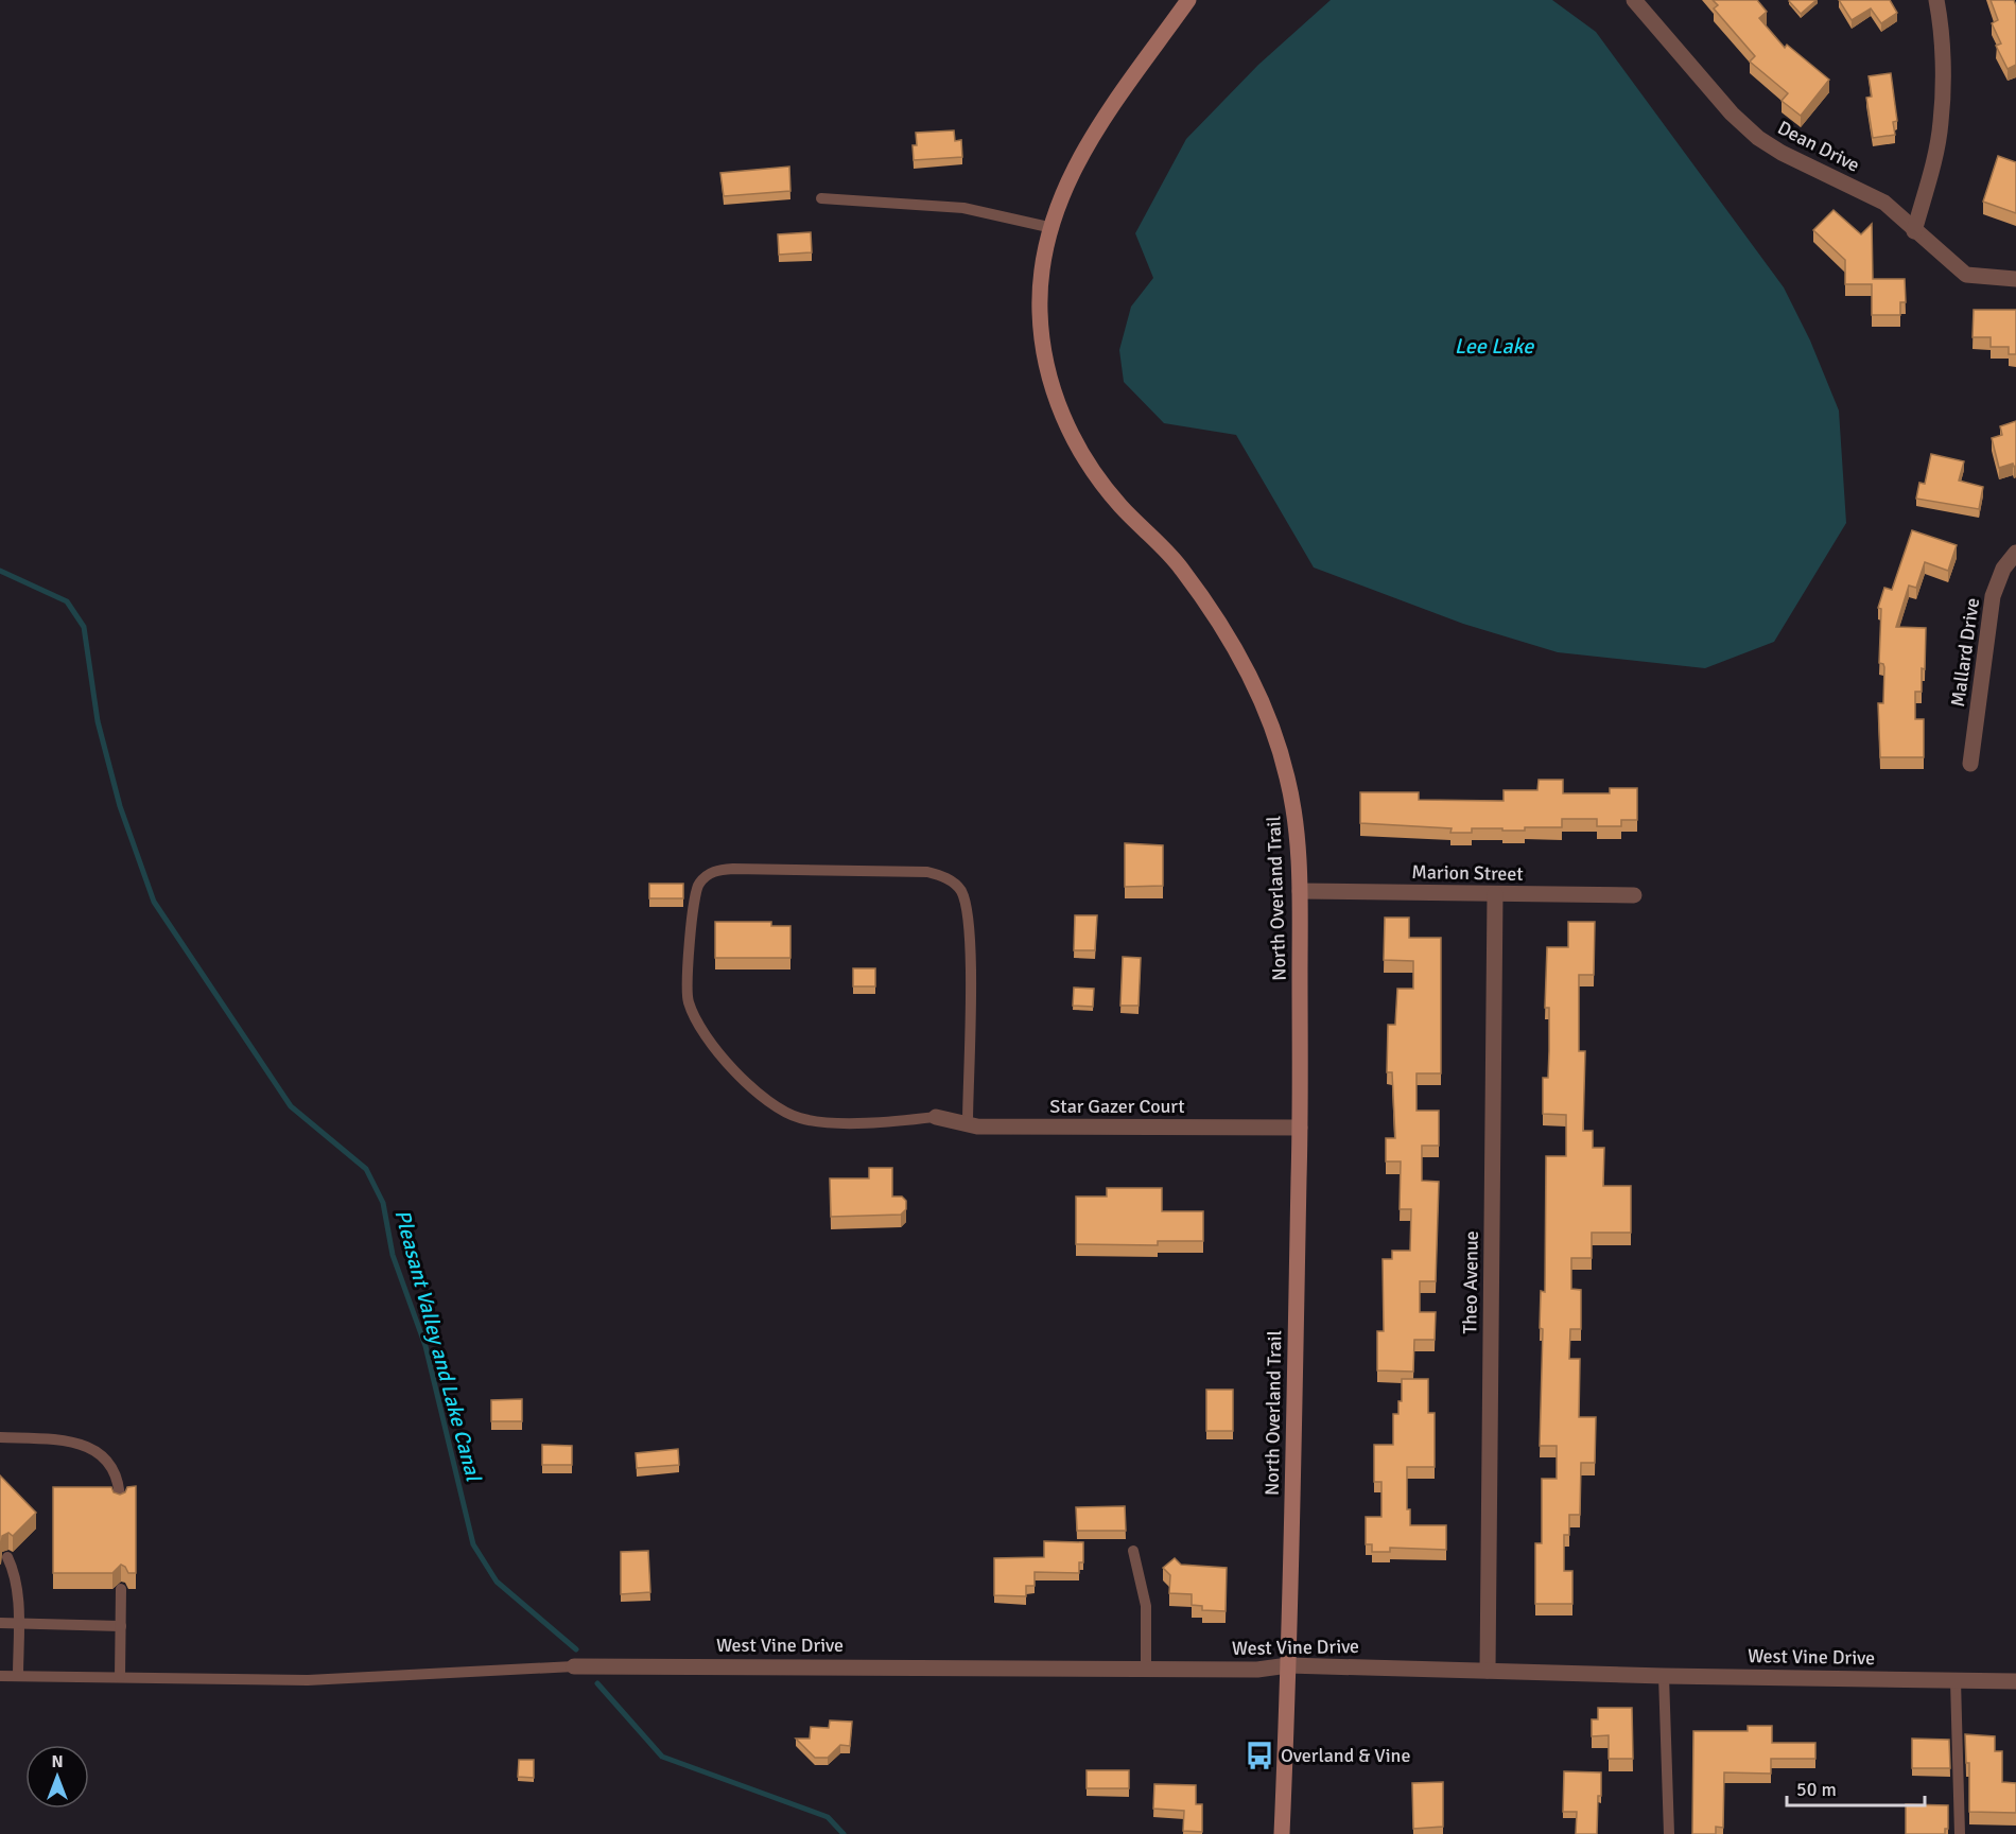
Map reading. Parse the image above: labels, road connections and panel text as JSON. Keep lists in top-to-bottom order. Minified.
{"streets":{"main road":["North Overland Trail"],"street":["Dean Drive","Mallard Drive","Marion Street","Star Gazer Court","Theo Avenue","West Vine Drive"]},"crossings":[["Marion Street","North Overland Trail"],["Marion Street","Theo Avenue"],["North Overland Trail","Star Gazer Court"],["North Overland Trail","West Vine Drive"],["Theo Avenue","West Vine Drive"]],"water":["Lee Lake","Pleasant Valley and Lake Canal"],"places":{"bus stop":["Overland & Vine"]},"scale_bar":"50 m","north":"top"}
